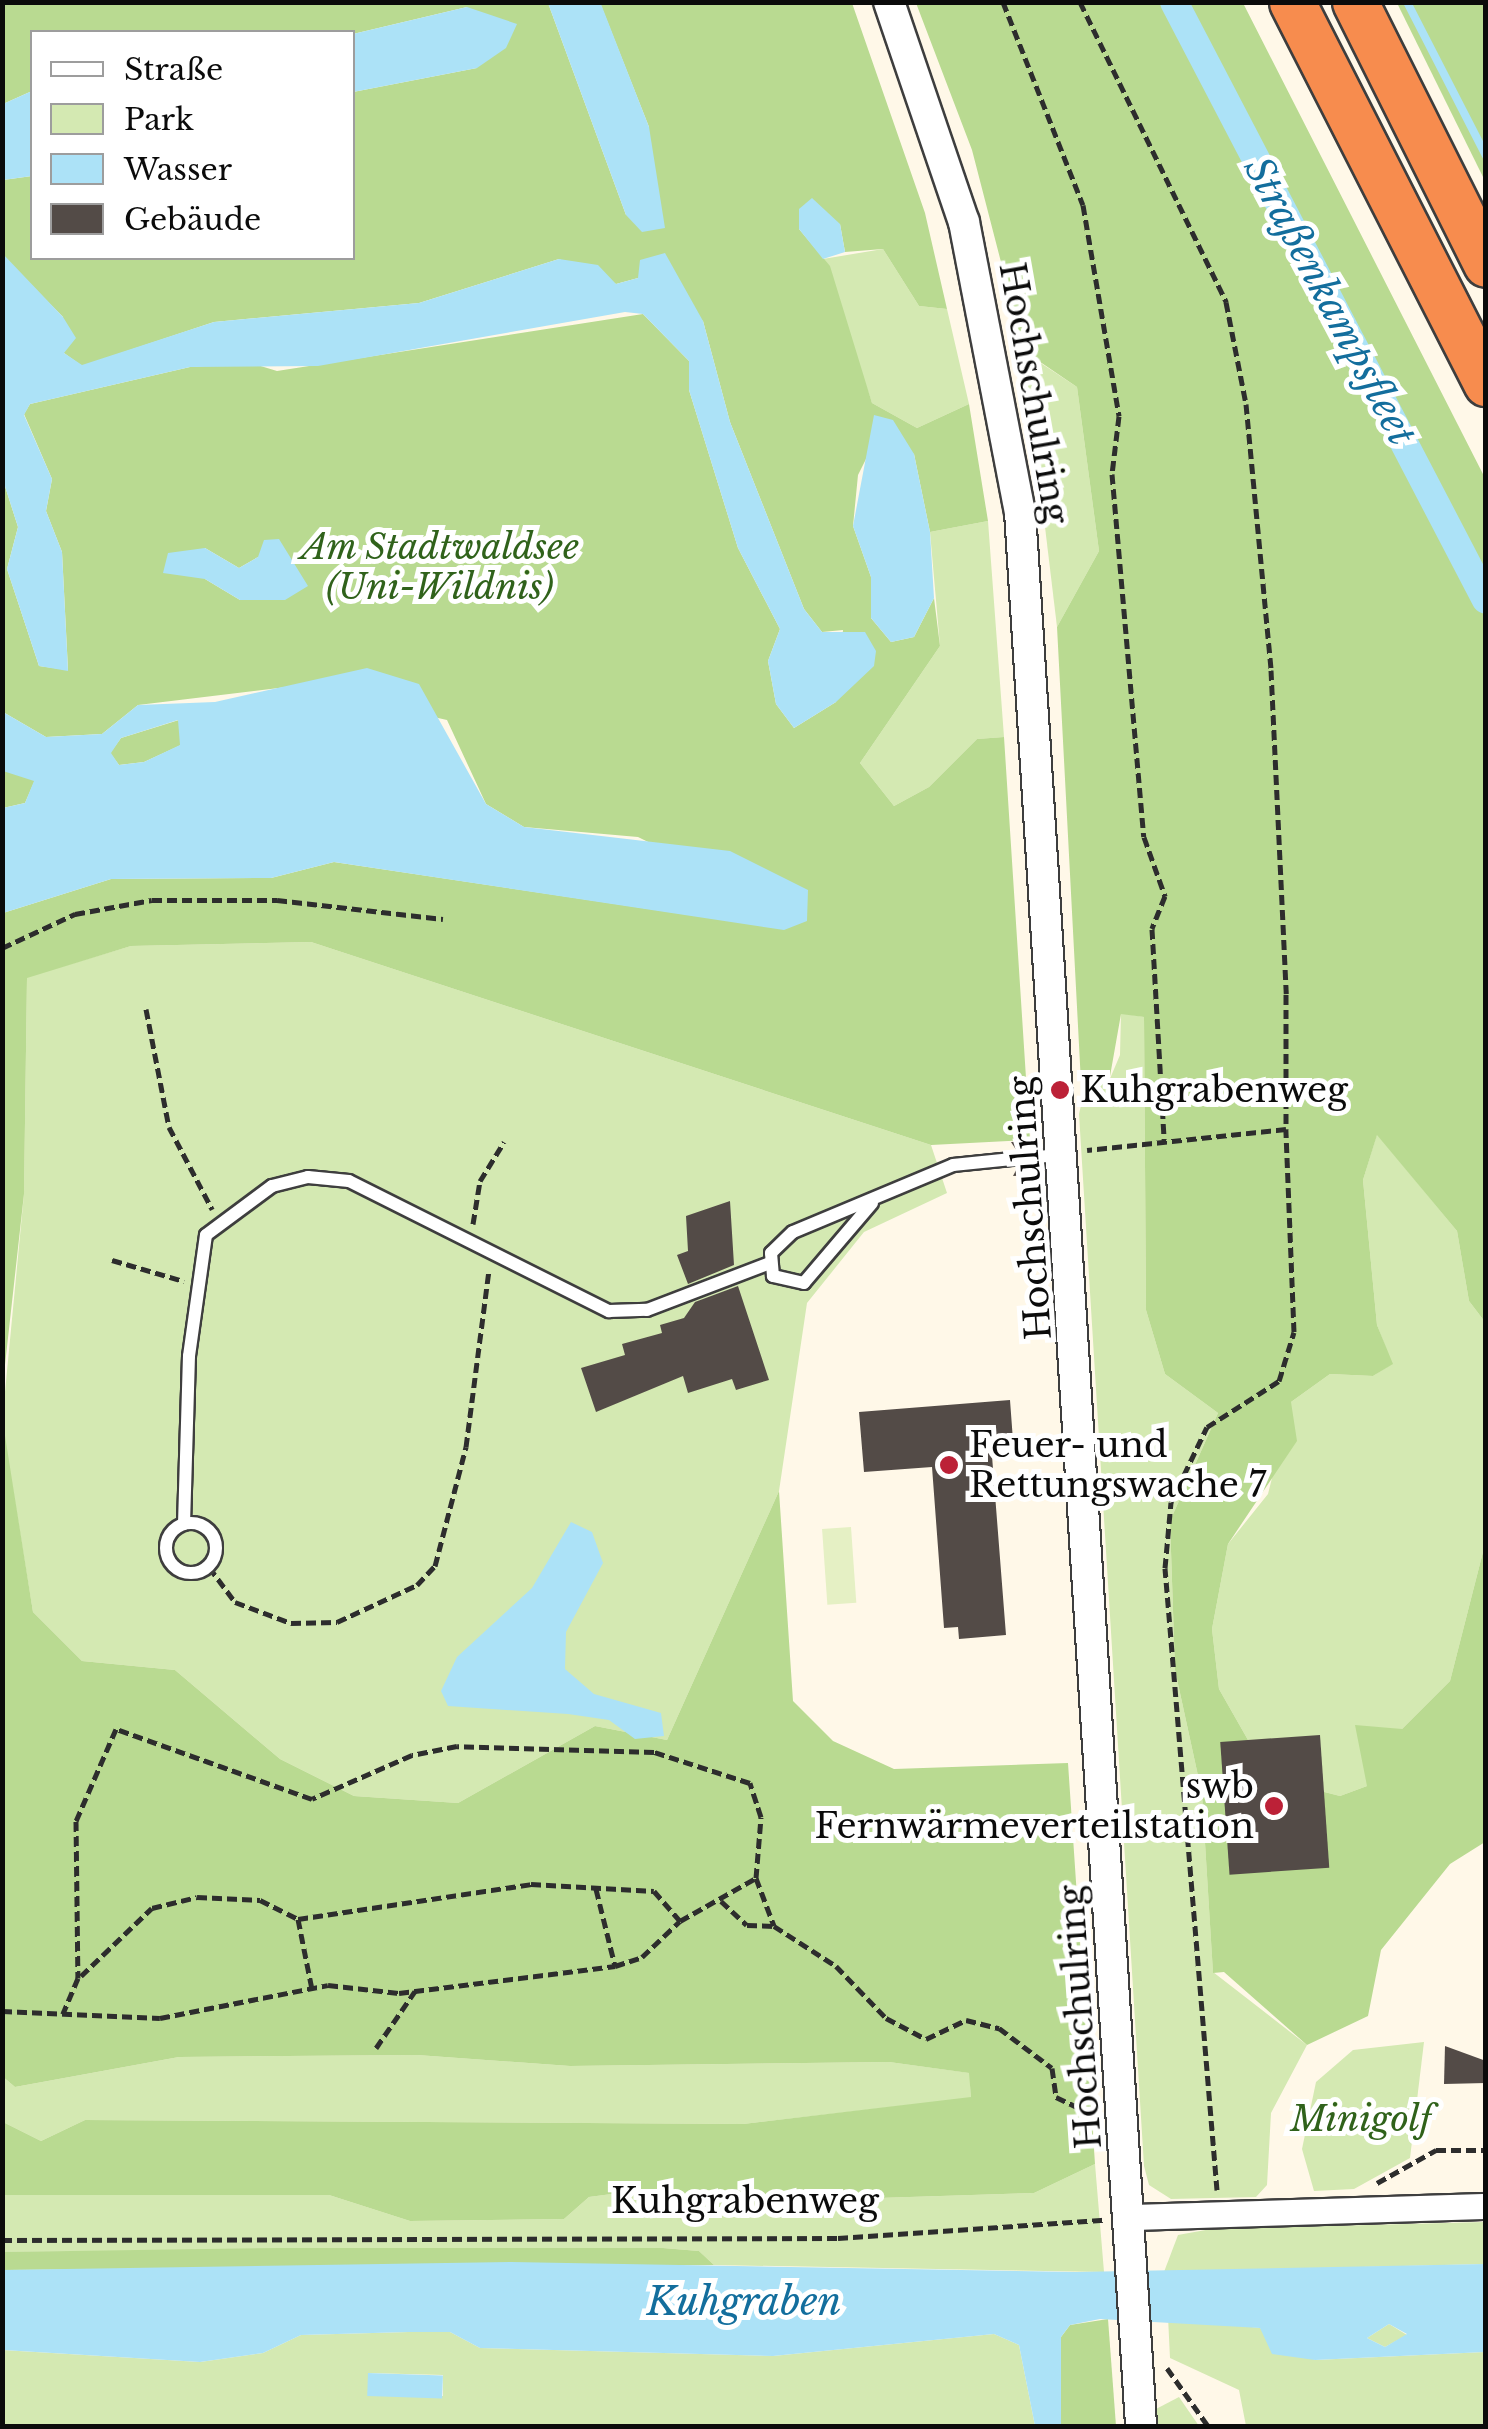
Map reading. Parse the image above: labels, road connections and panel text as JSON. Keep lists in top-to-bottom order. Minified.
{"streets":{"street":["Hochschulring"],"path":["Kuhgrabenweg"]},"crossings":[["Hochschulring","Kuhgrabenweg"]],"water":["Straßenkampsfleet","Kuhgraben"],"parks":["Am Stadtwaldsee (Uni-Wildnis)","Minigolf"],"places":["Kuhgrabenweg","Feuer- und Rettungswache 7","swb Fernwärmeverteilstation"],"legend":["Straße","Park","Wasser","Gebäude"]}
